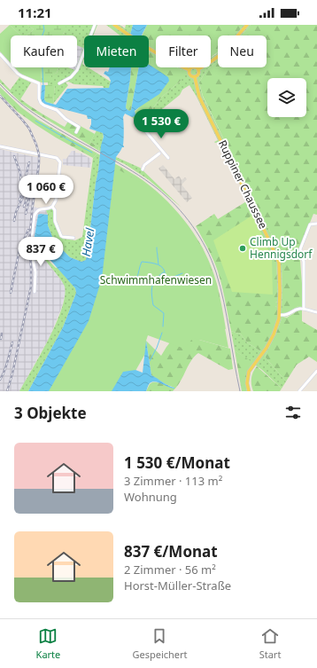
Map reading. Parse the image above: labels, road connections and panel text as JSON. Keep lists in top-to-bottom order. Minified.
{"streets":{"main road":["Ruppiner Chaussee"]},"water":["Havel"],"parks":["Schwimmhafenwiesen"],"places":["Climb Up Hennigsdorf"],"page":{"status":"11:21","chip":["Kaufen","Mieten","Filter","Neu"],"price":["1 530 €","1 060 €","837 €"],"heading":"3 Objekte","list":[{"name":"1 530 €/Monat","note":"3 Zimmer · 113 m² · Wohnung"},{"name":"837 €/Monat","note":"2 Zimmer · 56 m² · Horst-Müller-Straße"}],"tabs":["Karte","Gespeichert","Start"]}}
